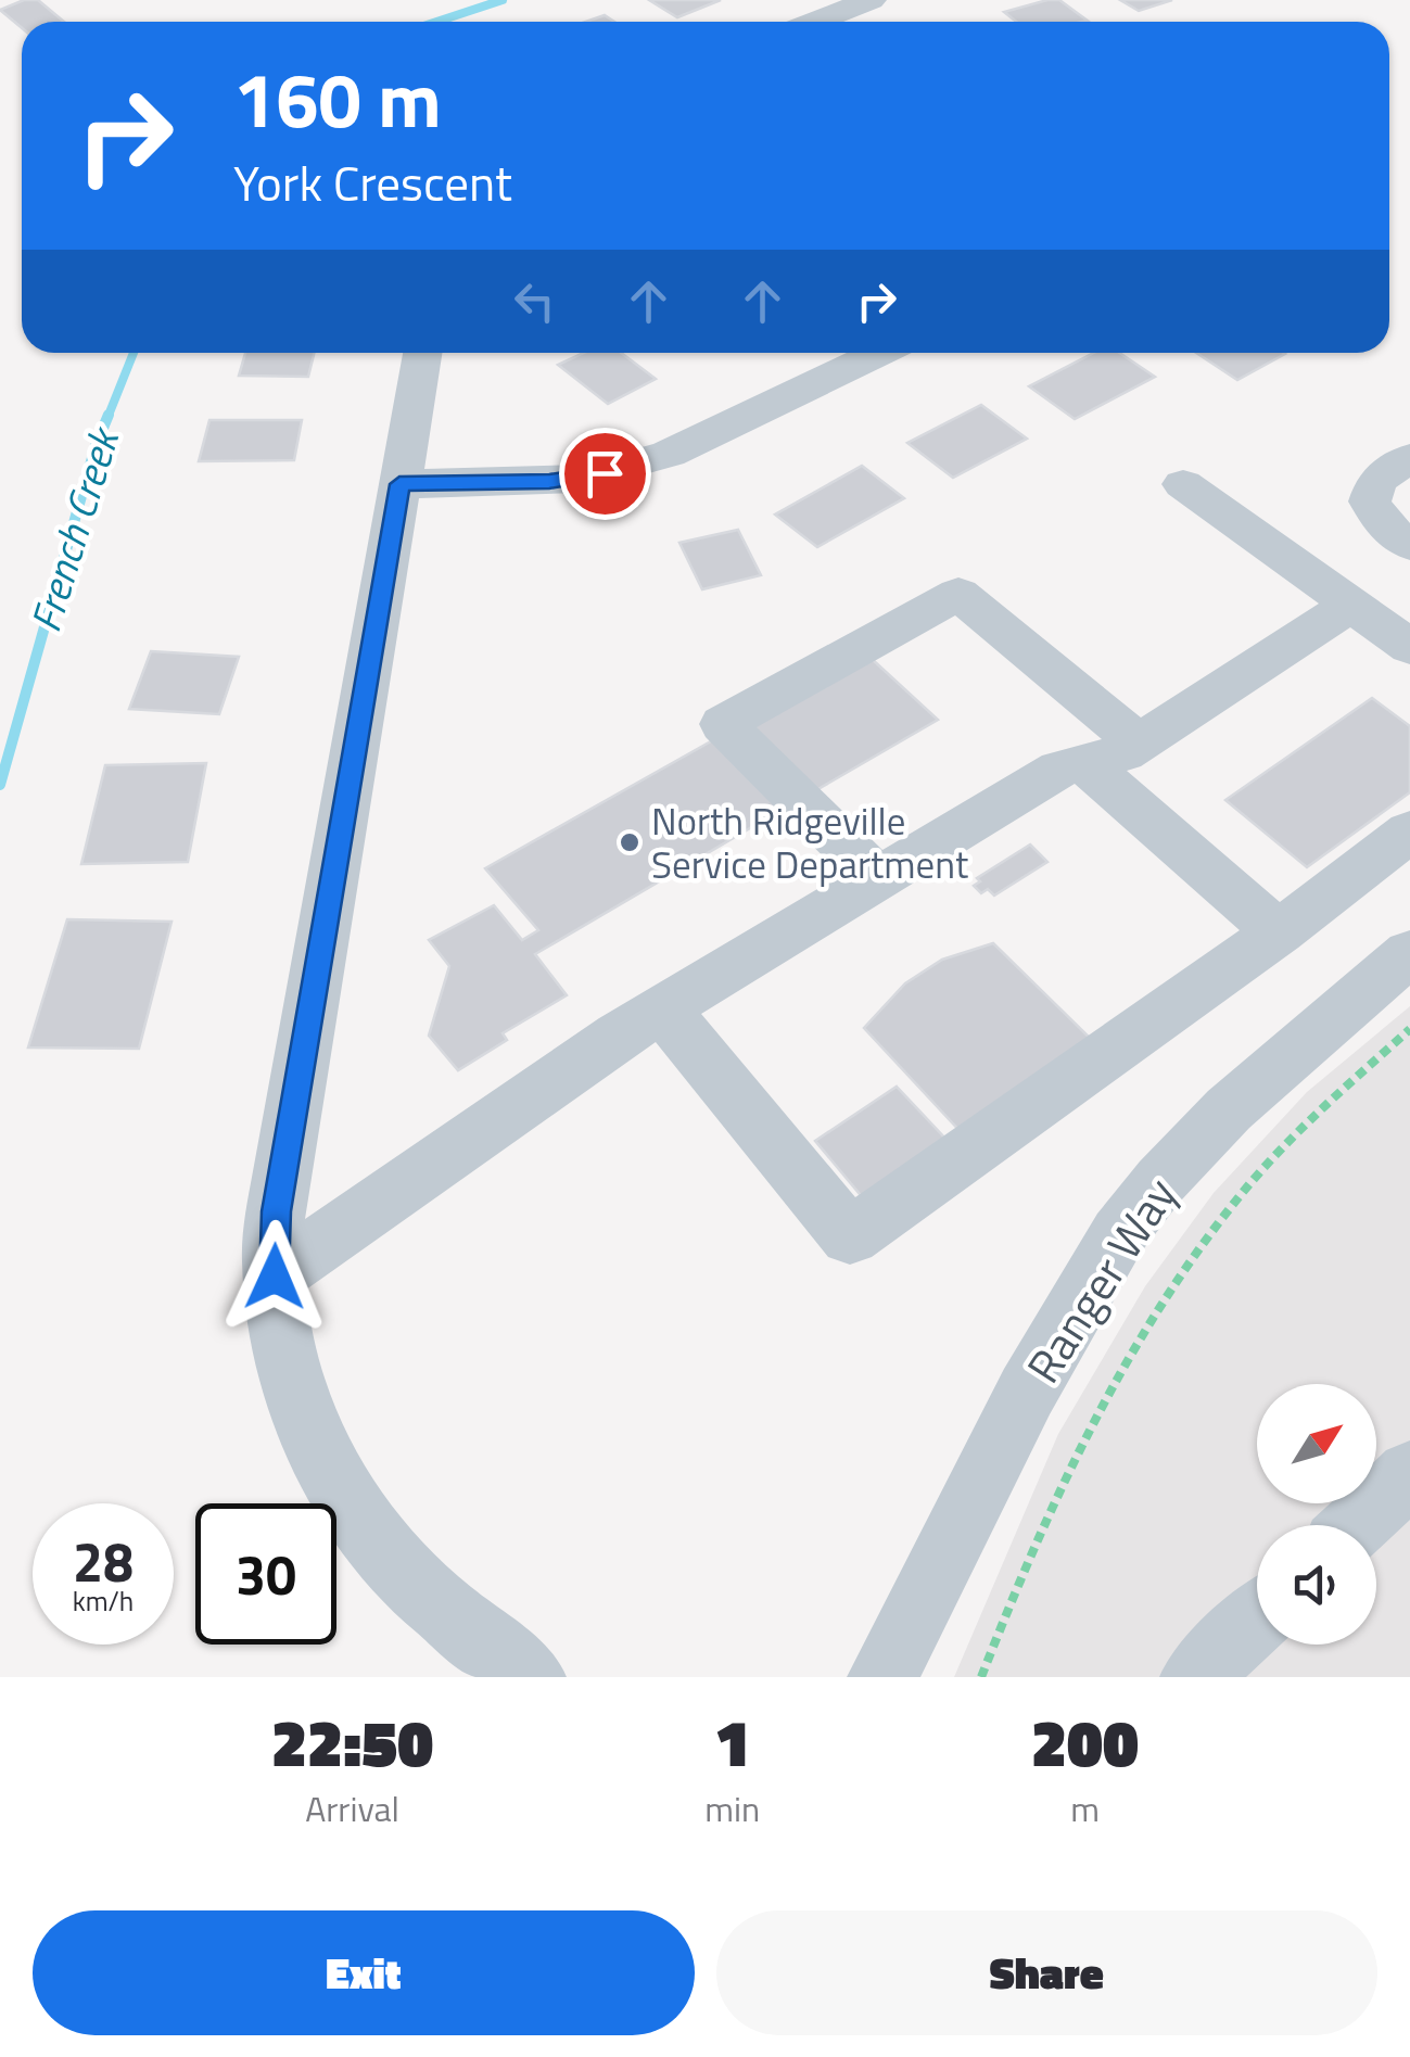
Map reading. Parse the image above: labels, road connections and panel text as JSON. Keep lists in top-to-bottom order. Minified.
{"streets":{"street":["Ranger Way"]},"water":["French Creek"],"places":["North Ridgeville Service Department"],"north":"top right","page":{"turn":["160 m","York Crescent"],"speed":"28 km/h","limit":"30","eta":["22:50","Arrival","1","min","200","m"],"buttons":["Exit","Share"]}}
